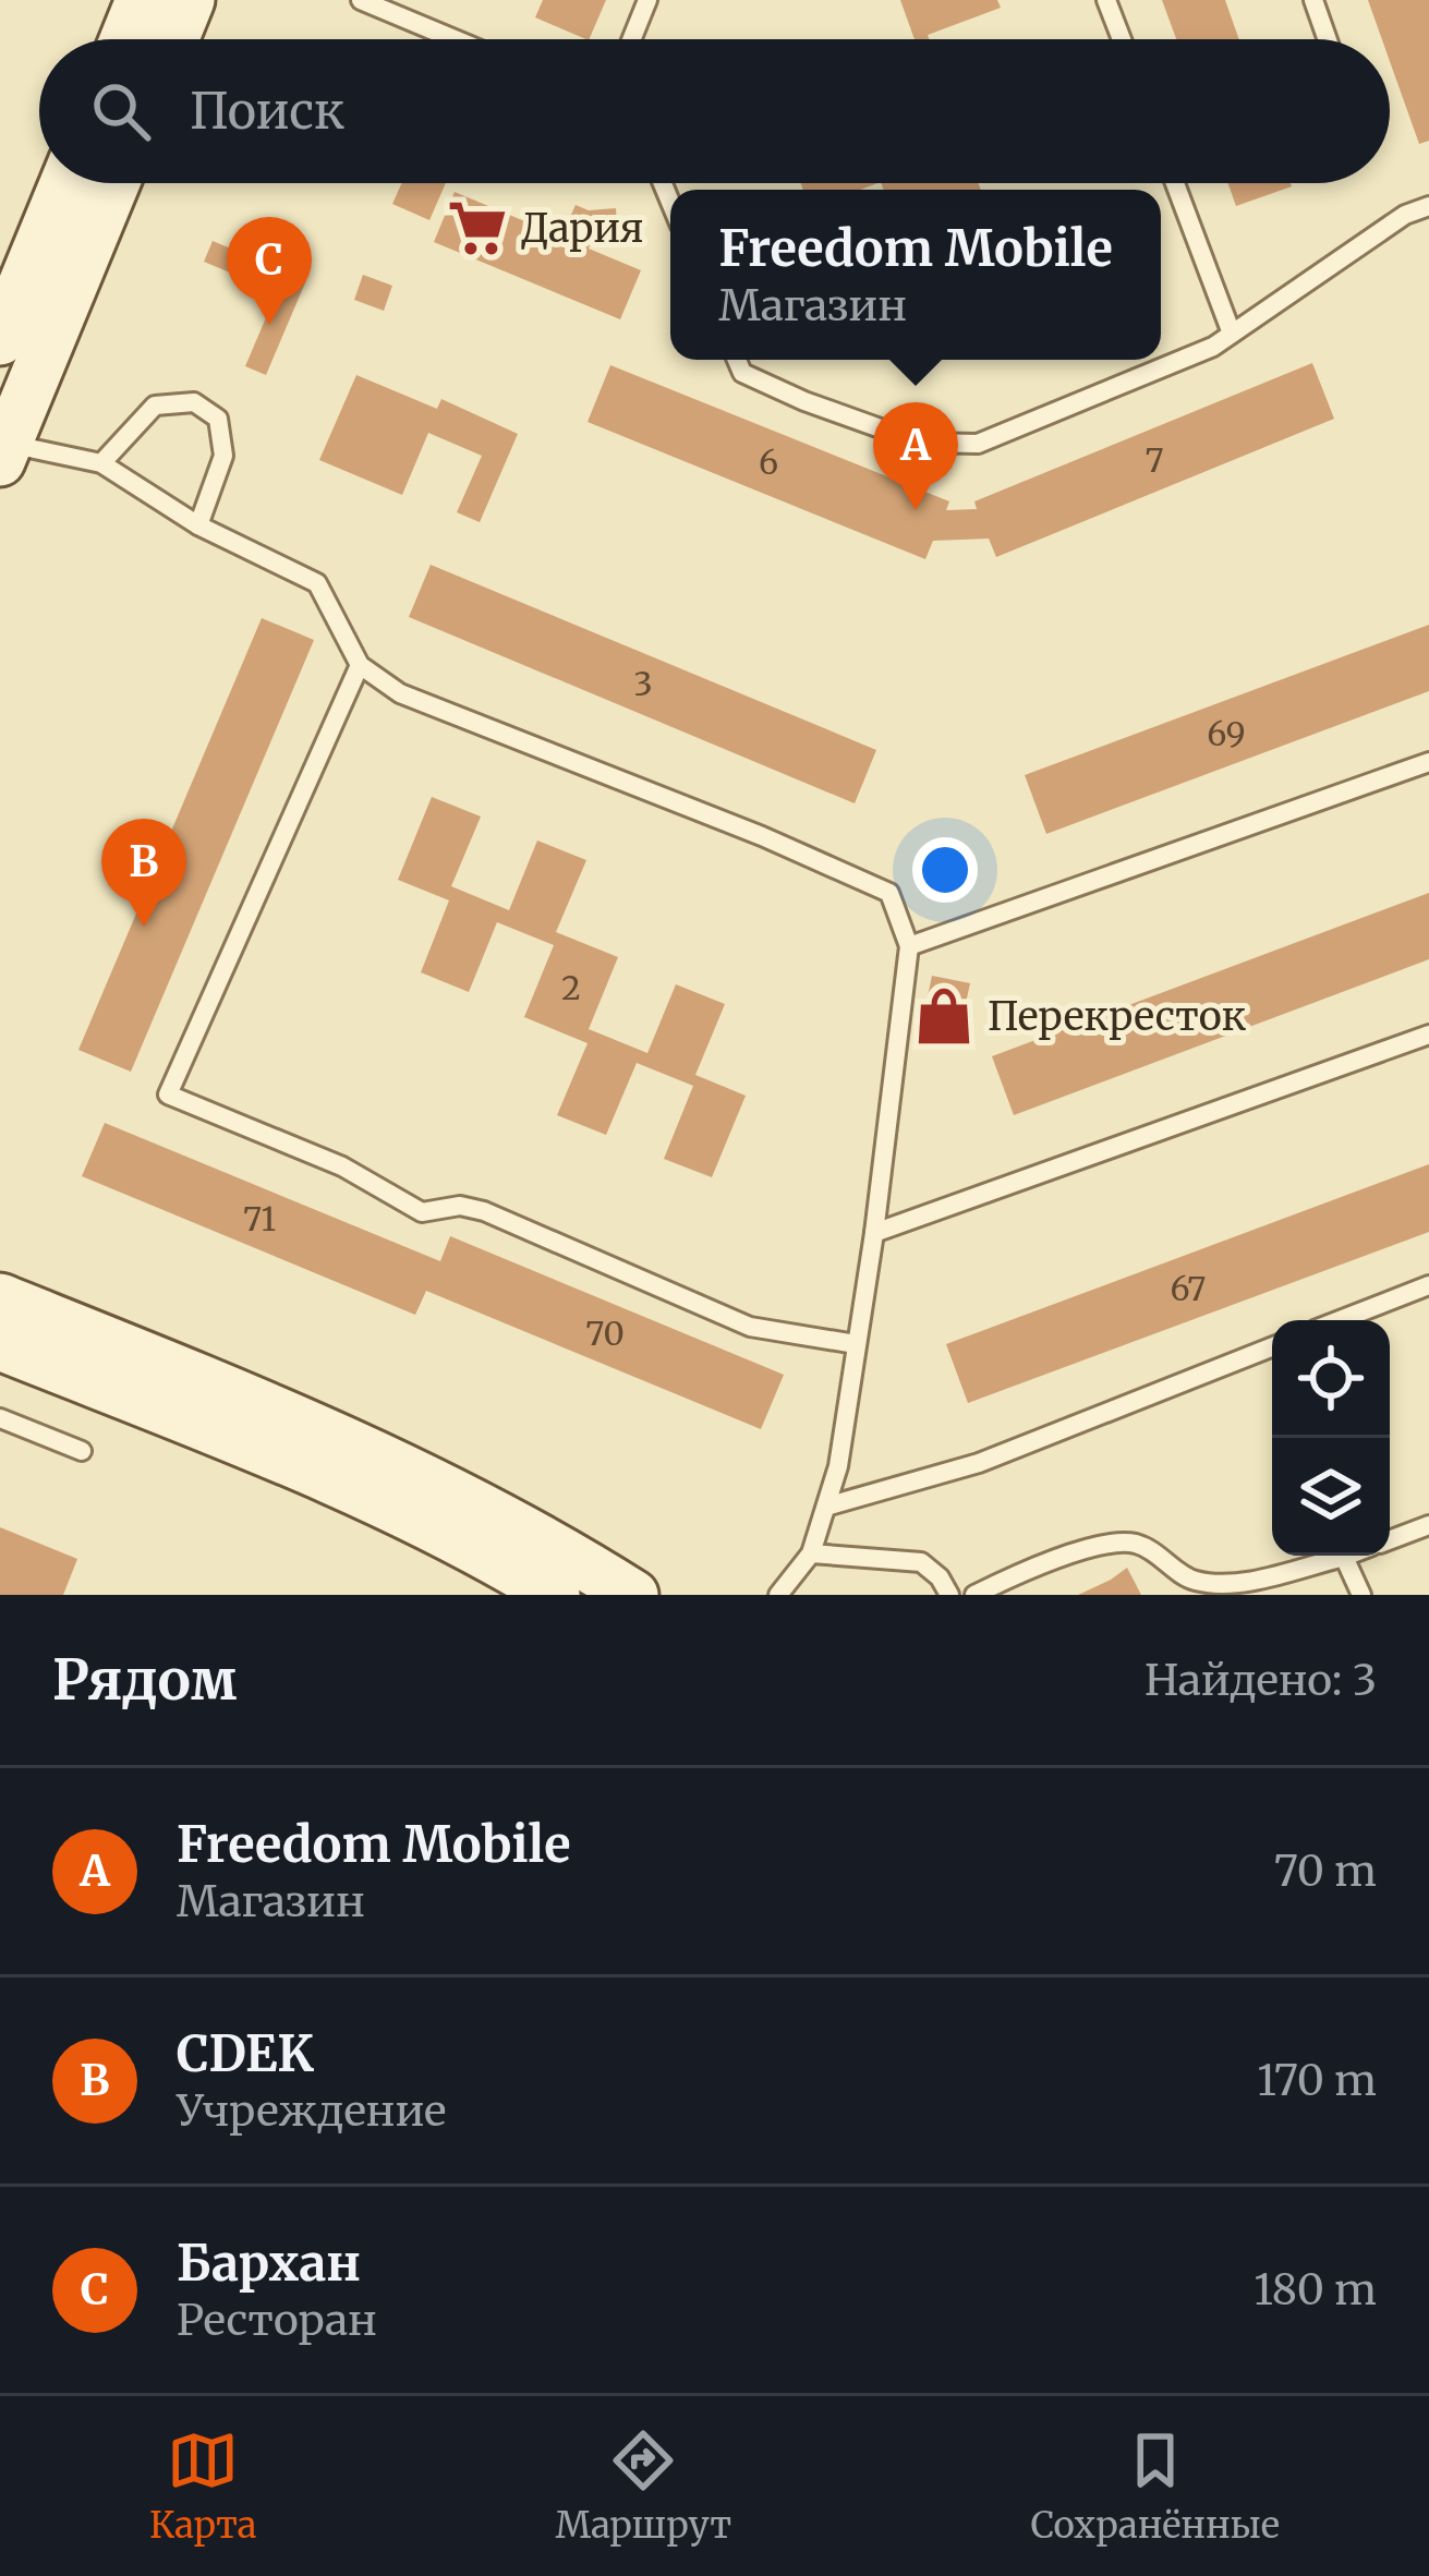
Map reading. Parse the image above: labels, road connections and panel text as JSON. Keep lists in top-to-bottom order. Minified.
{"places":{"supermarket":["Дария"],"shop":["Перекресток"]},"house_numbers":["7","6","3","69","2","71","67","70"],"page":{"search":"Поиск","popup":["Freedom Mobile","Магазин"],"pins":["C","A","B"],"heading":["Рядом","Найдено: 3"],"list":[{"mark":"A","name":"Freedom Mobile","note":"Магазин","value":"70 m"},{"mark":"B","name":"CDEK","note":"Учреждение","value":"170 m"},{"mark":"C","name":"Бархан","note":"Ресторан","value":"180 m"}],"nav":["Карта","Маршрут","Сохранённые"]}}
